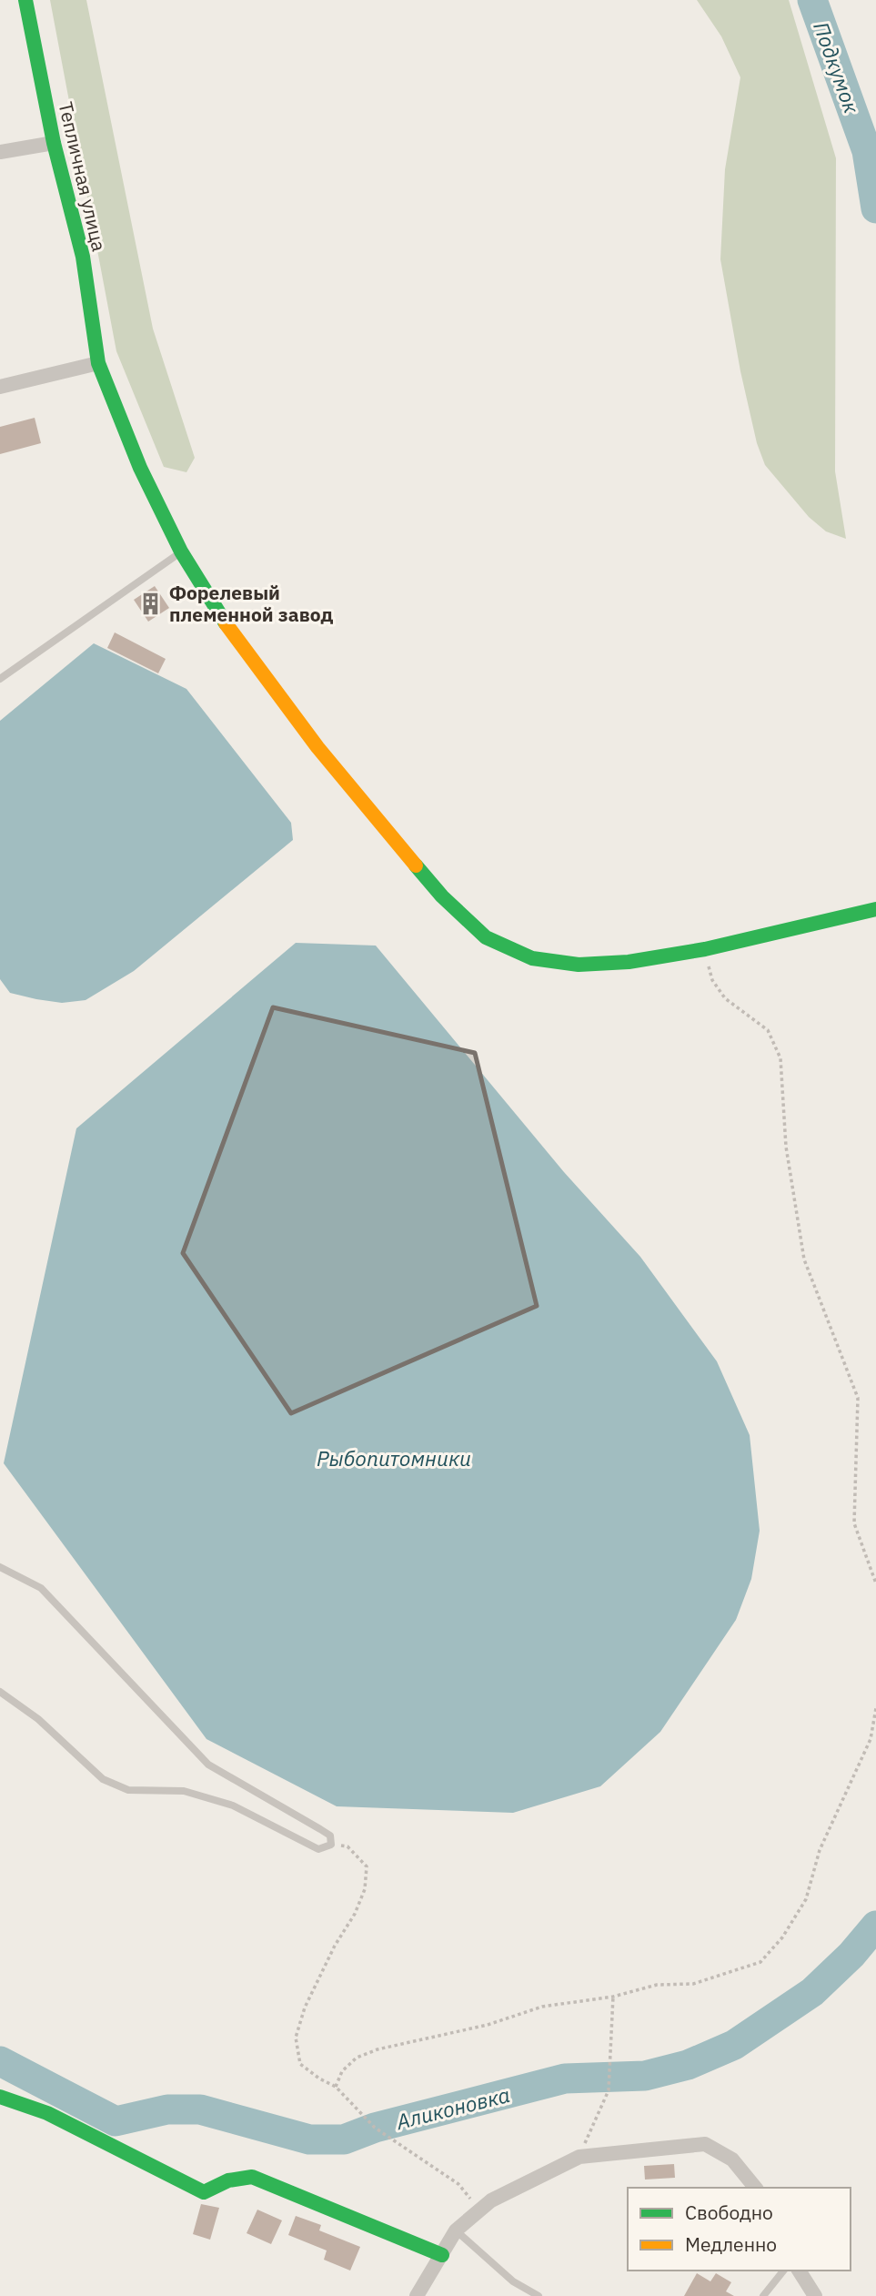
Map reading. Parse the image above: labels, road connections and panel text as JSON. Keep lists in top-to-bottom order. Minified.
{"streets":{"street":["Тепличная улица"]},"water":["Подкумок","Рыбопитомники","Аликоновка"],"places":{"building":["Форелевый племенной завод"]},"legend":["Свободно","Медленно"]}
